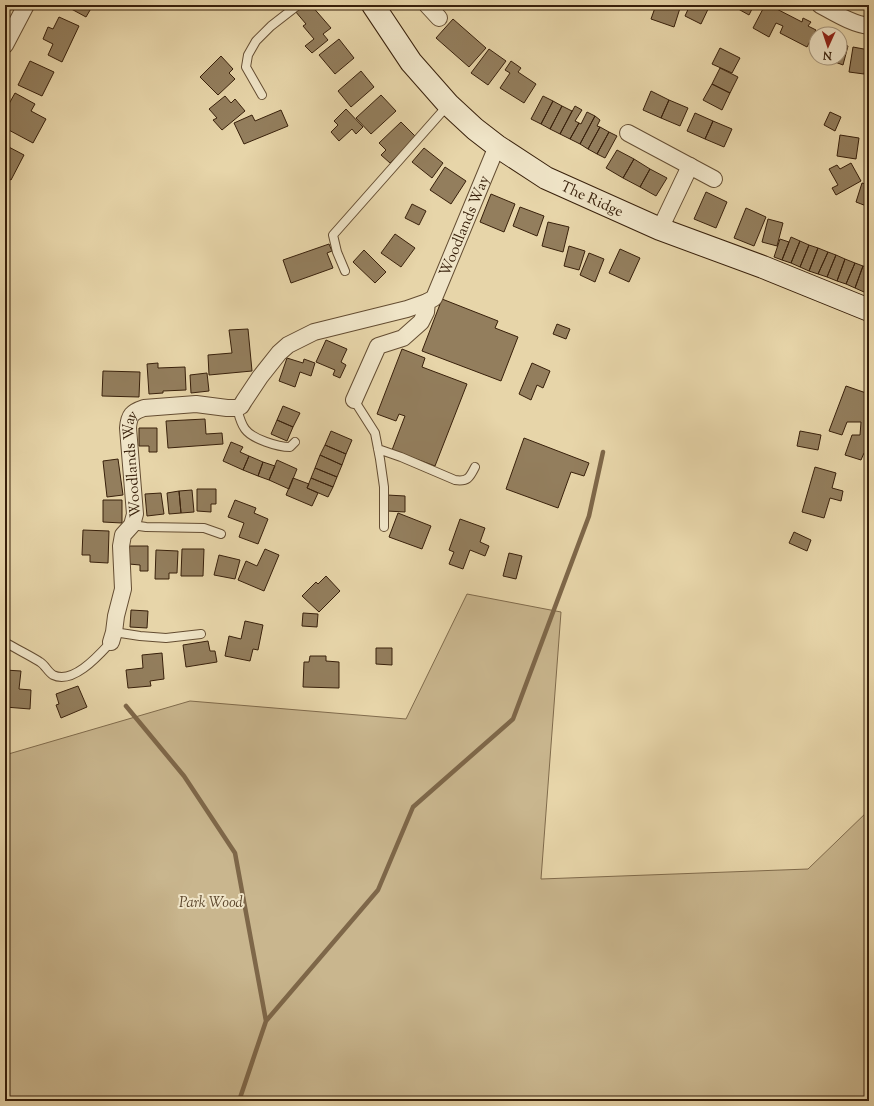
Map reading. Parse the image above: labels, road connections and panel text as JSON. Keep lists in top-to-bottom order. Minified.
{"streets":{"main road":["The Ridge"],"street":["Woodlands Way"]},"crossings":[["The Ridge","Woodlands Way"]],"parks":["Park Wood"],"north":"bottom"}
